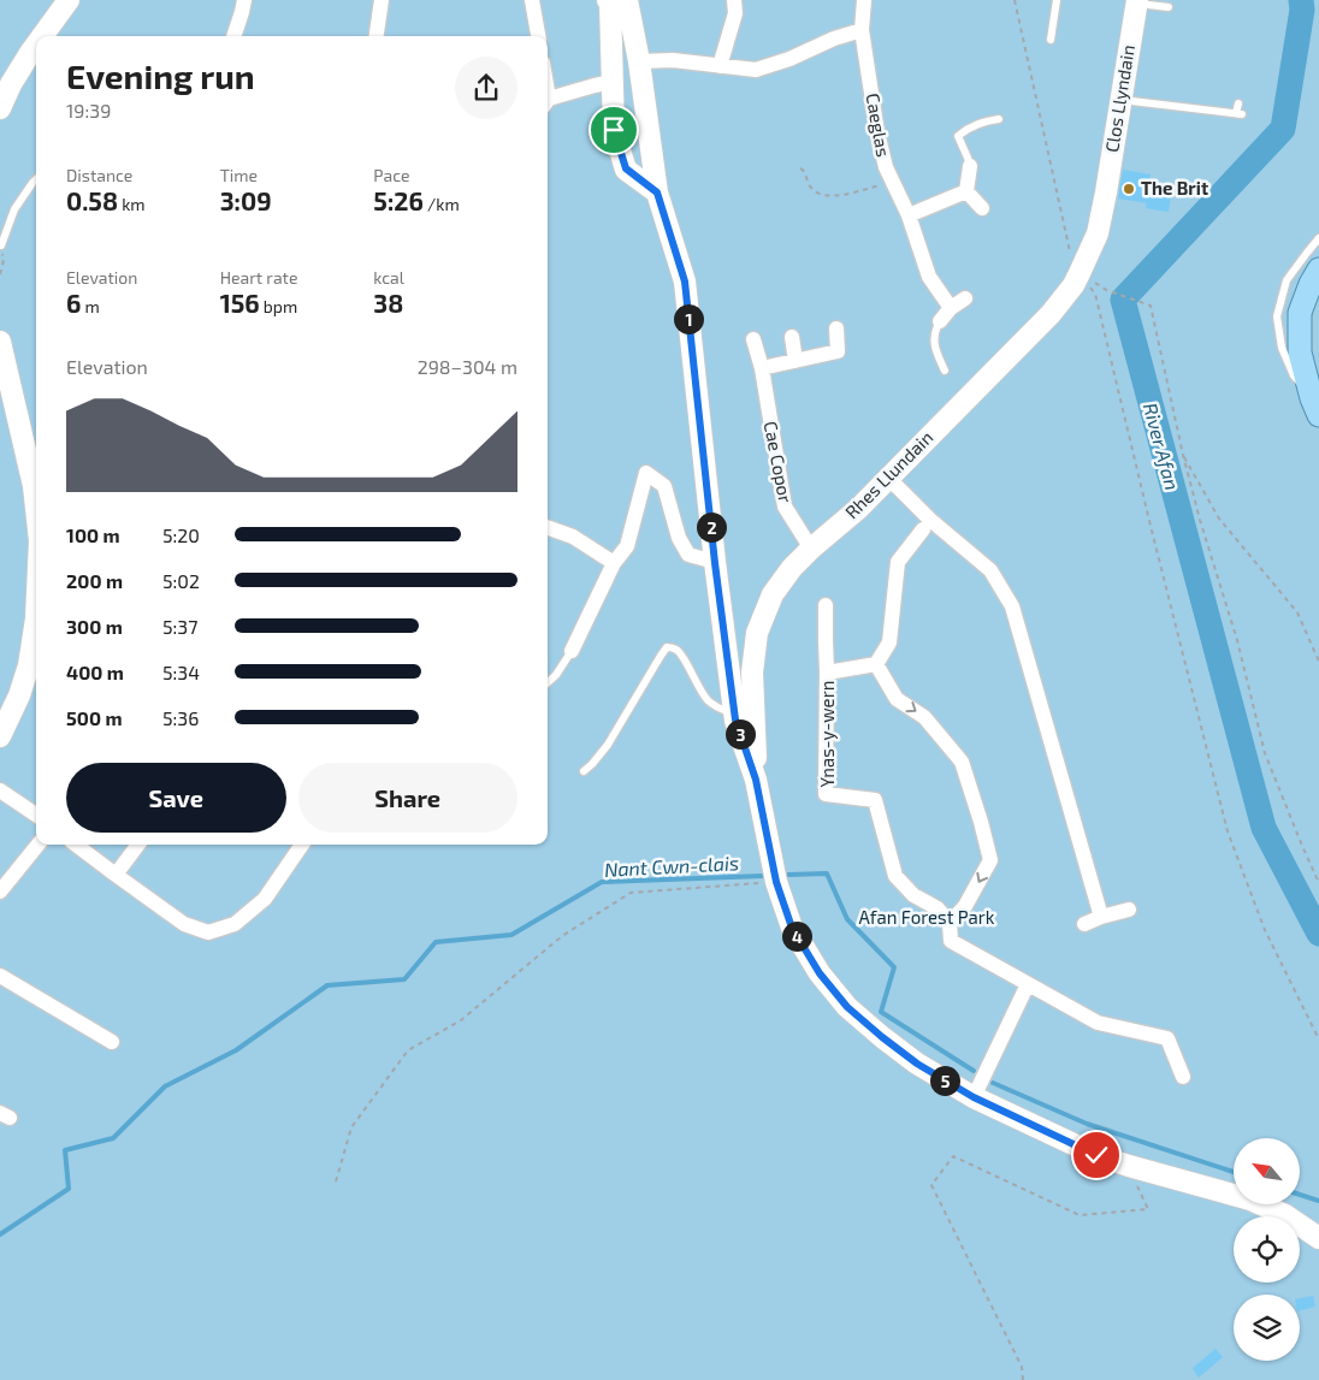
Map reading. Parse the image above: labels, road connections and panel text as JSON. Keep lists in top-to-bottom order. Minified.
{"streets":{"street":["Clos Llyndain","Caeglas","Cae Copor","Rhes Llundain","Ynas-y-wern"]},"crossings":[["Clos Llyndain","Rhes Llundain"],["Cae Copor","Rhes Llundain"]],"water":["River Afan","Nant Cwn-clais"],"parks":["Afan Forest Park"],"places":["The Brit"],"north":"top left","page":{"heading":["Evening run","19:39"],"stats":[["Distance","0.58 km"],["Time","3:09"],["Pace","5:26 /km"],["Elevation","6 m"],["Heart rate","156 bpm"],["kcal","38"]],"pins":["1","2","3","4","5"],"chart":["Elevation","298–304 m"],"list":[{"name":"100 m","note":"5:20"},{"name":"200 m","note":"5:02"},{"name":"300 m","note":"5:37"},{"name":"400 m","note":"5:34"},{"name":"500 m","note":"5:36"}],"buttons":["Save","Share"]}}
